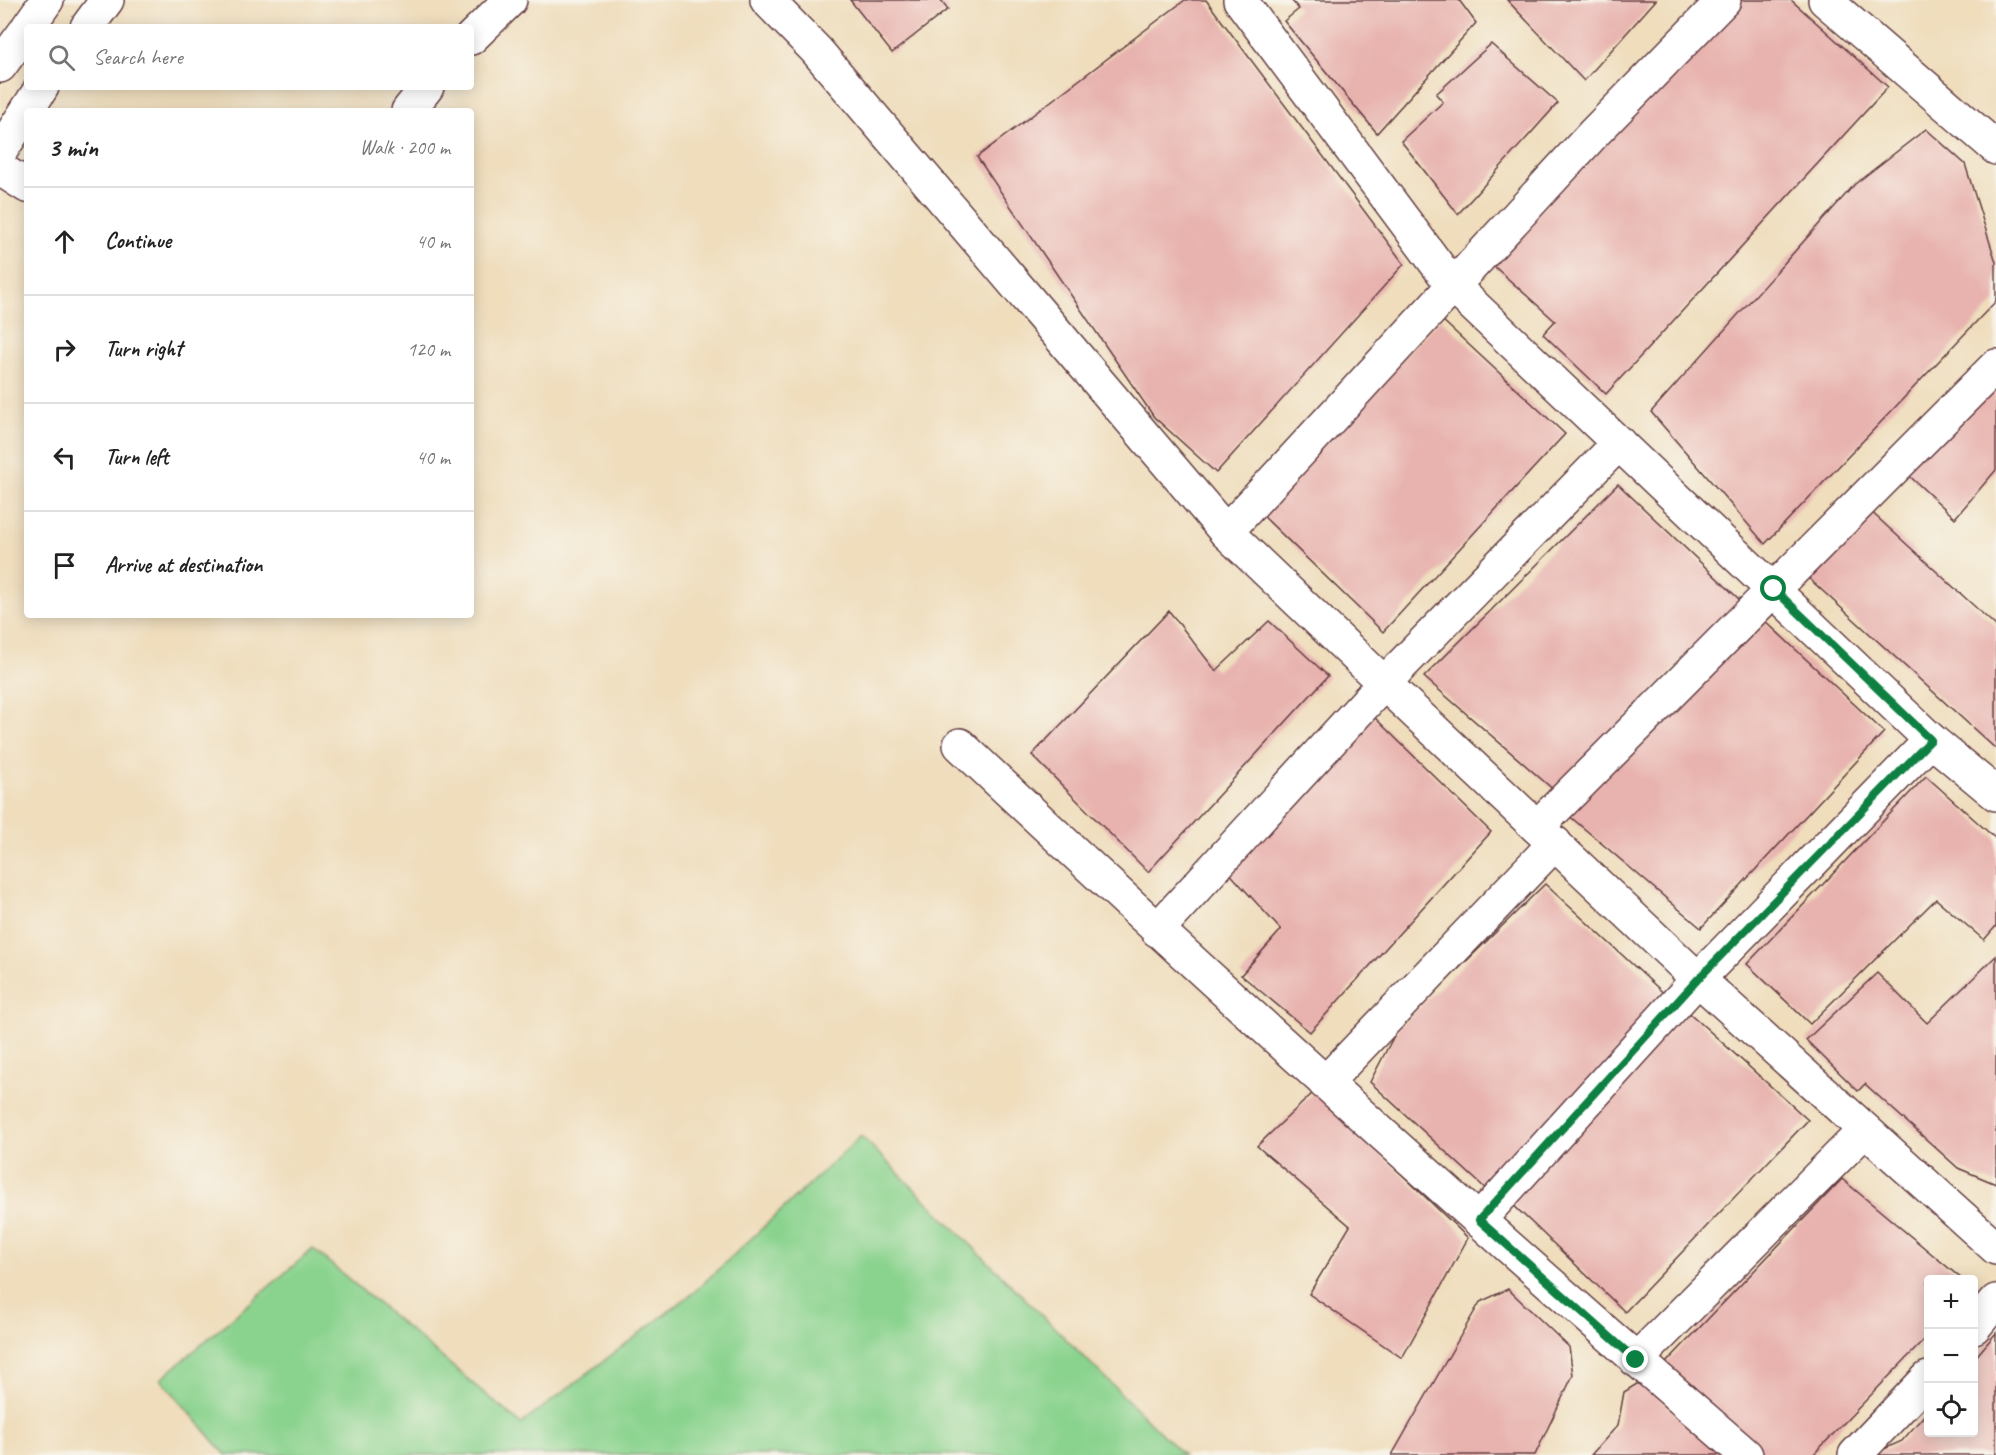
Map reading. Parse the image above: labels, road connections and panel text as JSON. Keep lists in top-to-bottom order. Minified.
{"page":{"search":"Search here","heading":["3 min","Walk · 200 m"],"list":[["Continue","40 m"],["Turn right","120 m"],["Turn left","40 m"],"Arrive at destination"],"map_buttons":["+","−"]}}
